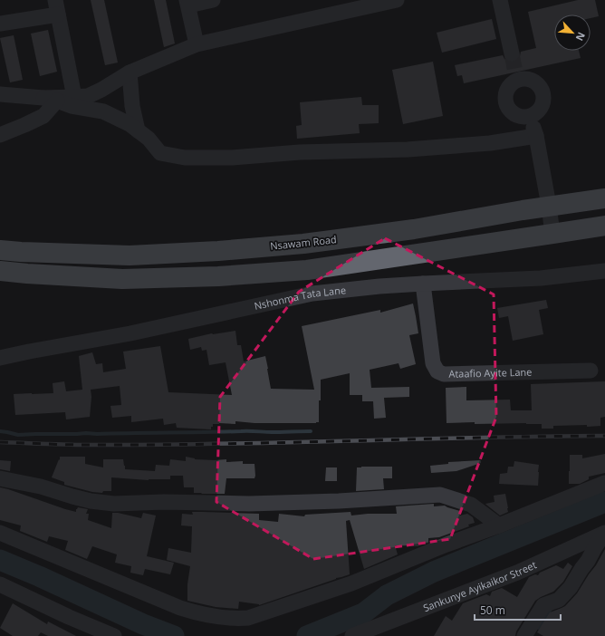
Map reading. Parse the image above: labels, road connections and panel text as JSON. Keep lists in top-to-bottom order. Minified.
{"streets":{"highway":["Nsawam Road"],"street":["Nshonma Tata Lane","Ataafio Ayite Lane","Sankunye Ayikaikor Street"]},"crossings":[["Nshonma Tata Lane","Ataafio Ayite Lane"]],"scale_bar":"50 m","north":"bottom right"}
